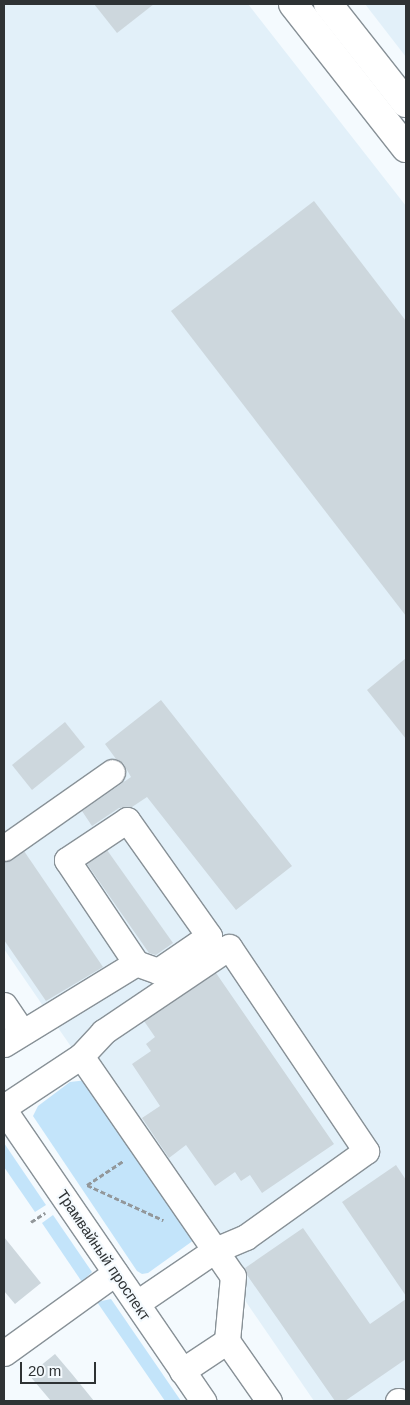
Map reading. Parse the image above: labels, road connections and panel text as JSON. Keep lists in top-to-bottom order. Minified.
{"streets":{"street":["Трамвайный проспект"]},"scale_bar":"20 m"}
